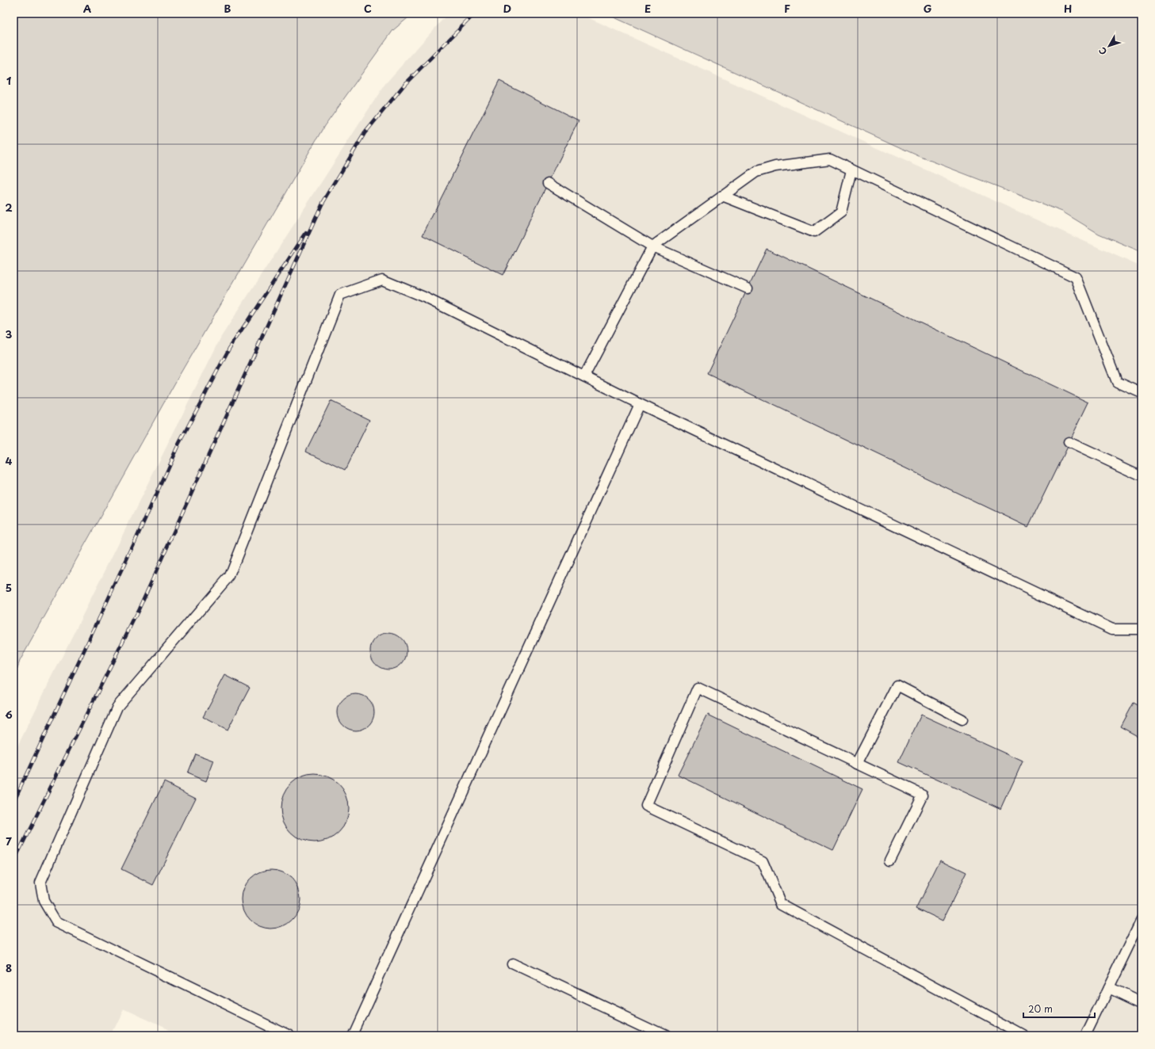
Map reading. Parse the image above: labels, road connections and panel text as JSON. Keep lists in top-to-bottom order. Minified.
{"scale_bar":"20 m","north":"bottom left","grid":{"columns":["A","B","C","D","E","F","G","H"],"rows":["1","2","3","4","5","6","7","8"]}}
